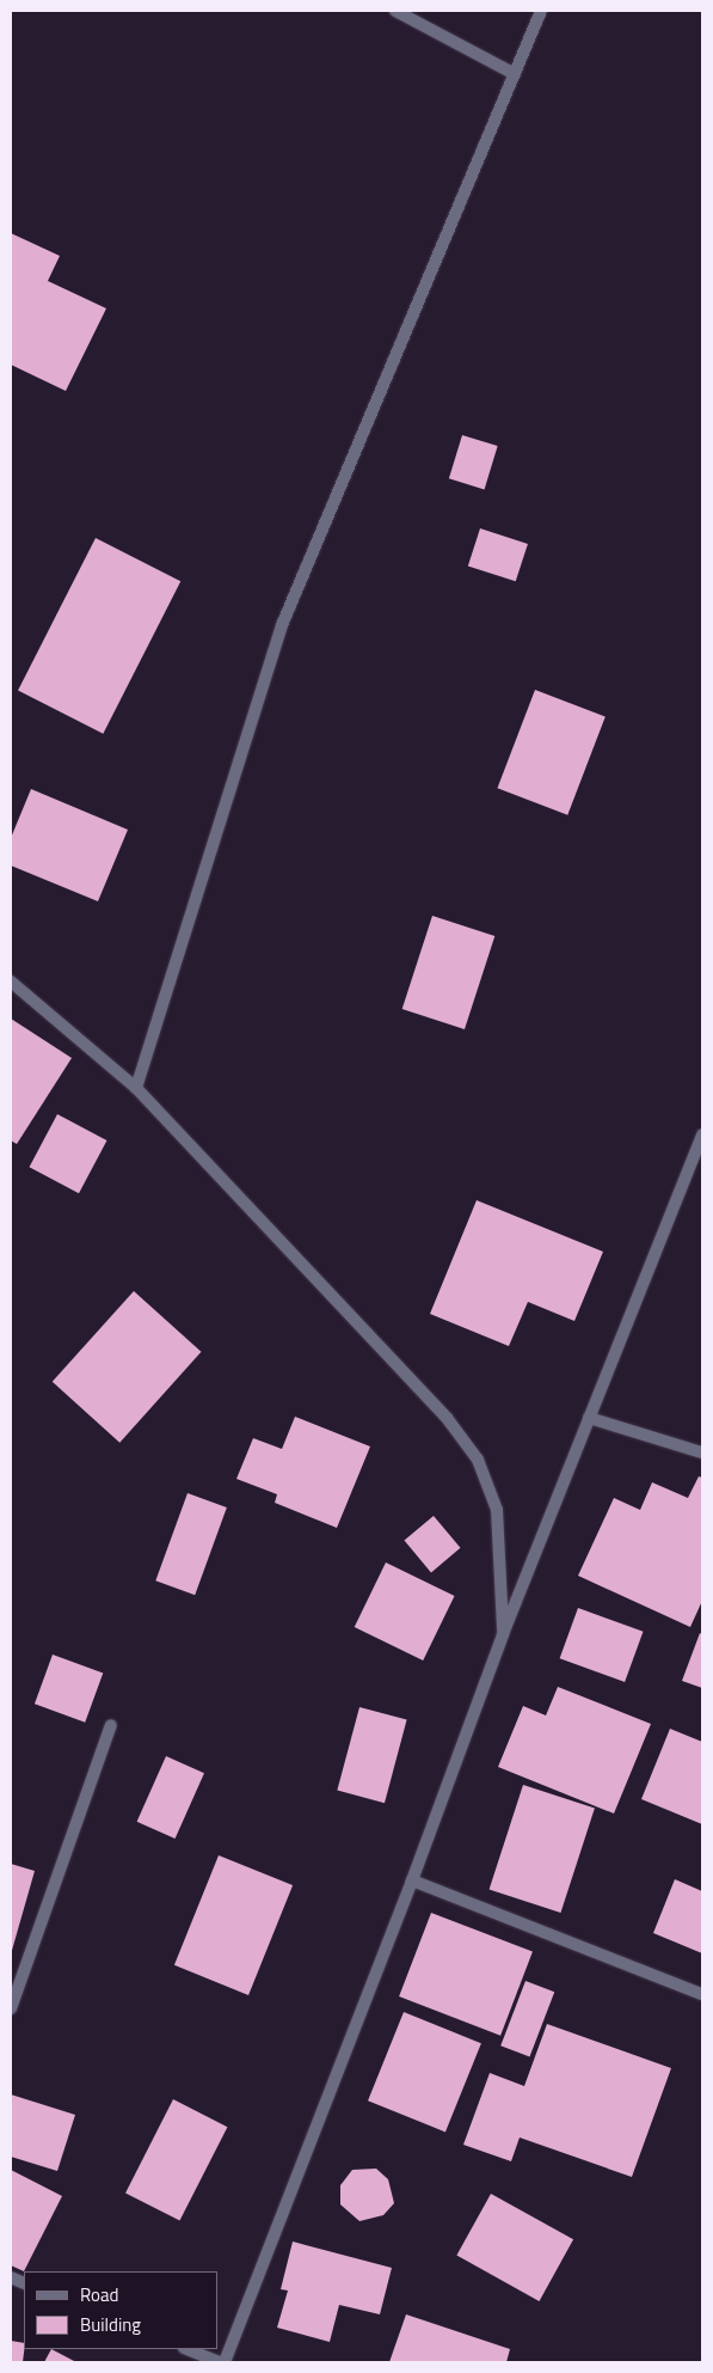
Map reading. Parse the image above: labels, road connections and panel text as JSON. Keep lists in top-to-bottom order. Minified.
{"legend":["Road","Building"]}
